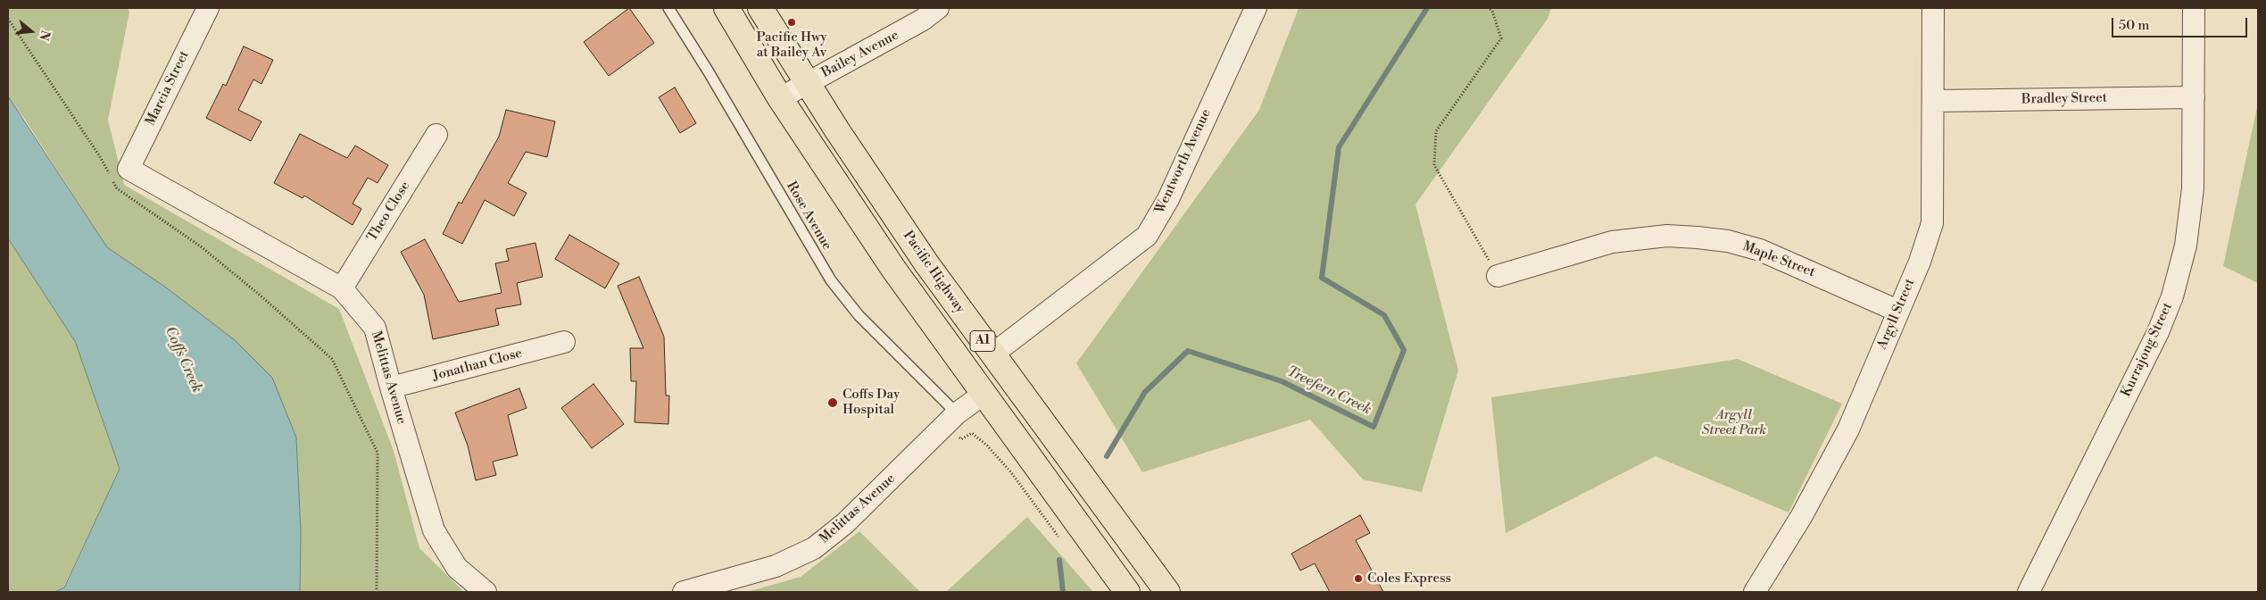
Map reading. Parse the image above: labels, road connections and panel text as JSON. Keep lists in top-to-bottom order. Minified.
{"streets":{"highway":["Pacific Highway","A1"],"street":["Bailey Avenue","Marcia Street","Bradley Street","Wentworth Avenue","Theo Close","Maple Street","Argyll Street","Kurrajong Street","Jonathan Close","Melittas Avenue"],"lane":["Rose Avenue"]},"crossings":[["Bailey Avenue","Pacific Highway"],["Bailey Avenue","A1"],["Marcia Street","Melittas Avenue"],["Bradley Street","Argyll Street"],["Bradley Street","Kurrajong Street"],["Wentworth Avenue","Pacific Highway"],["Theo Close","Melittas Avenue"],["Rose Avenue","Melittas Avenue"],["Maple Street","Argyll Street"],["A1","Melittas Avenue"],["Jonathan Close","Melittas Avenue"]],"water":["Coffs Creek","Treefern Creek"],"parks":["Argyll Street Park"],"places":["Pacific Hwy at Bailey Av","Coffs Day Hospital","Coles Express"],"scale_bar":"50 m","north":"right"}
